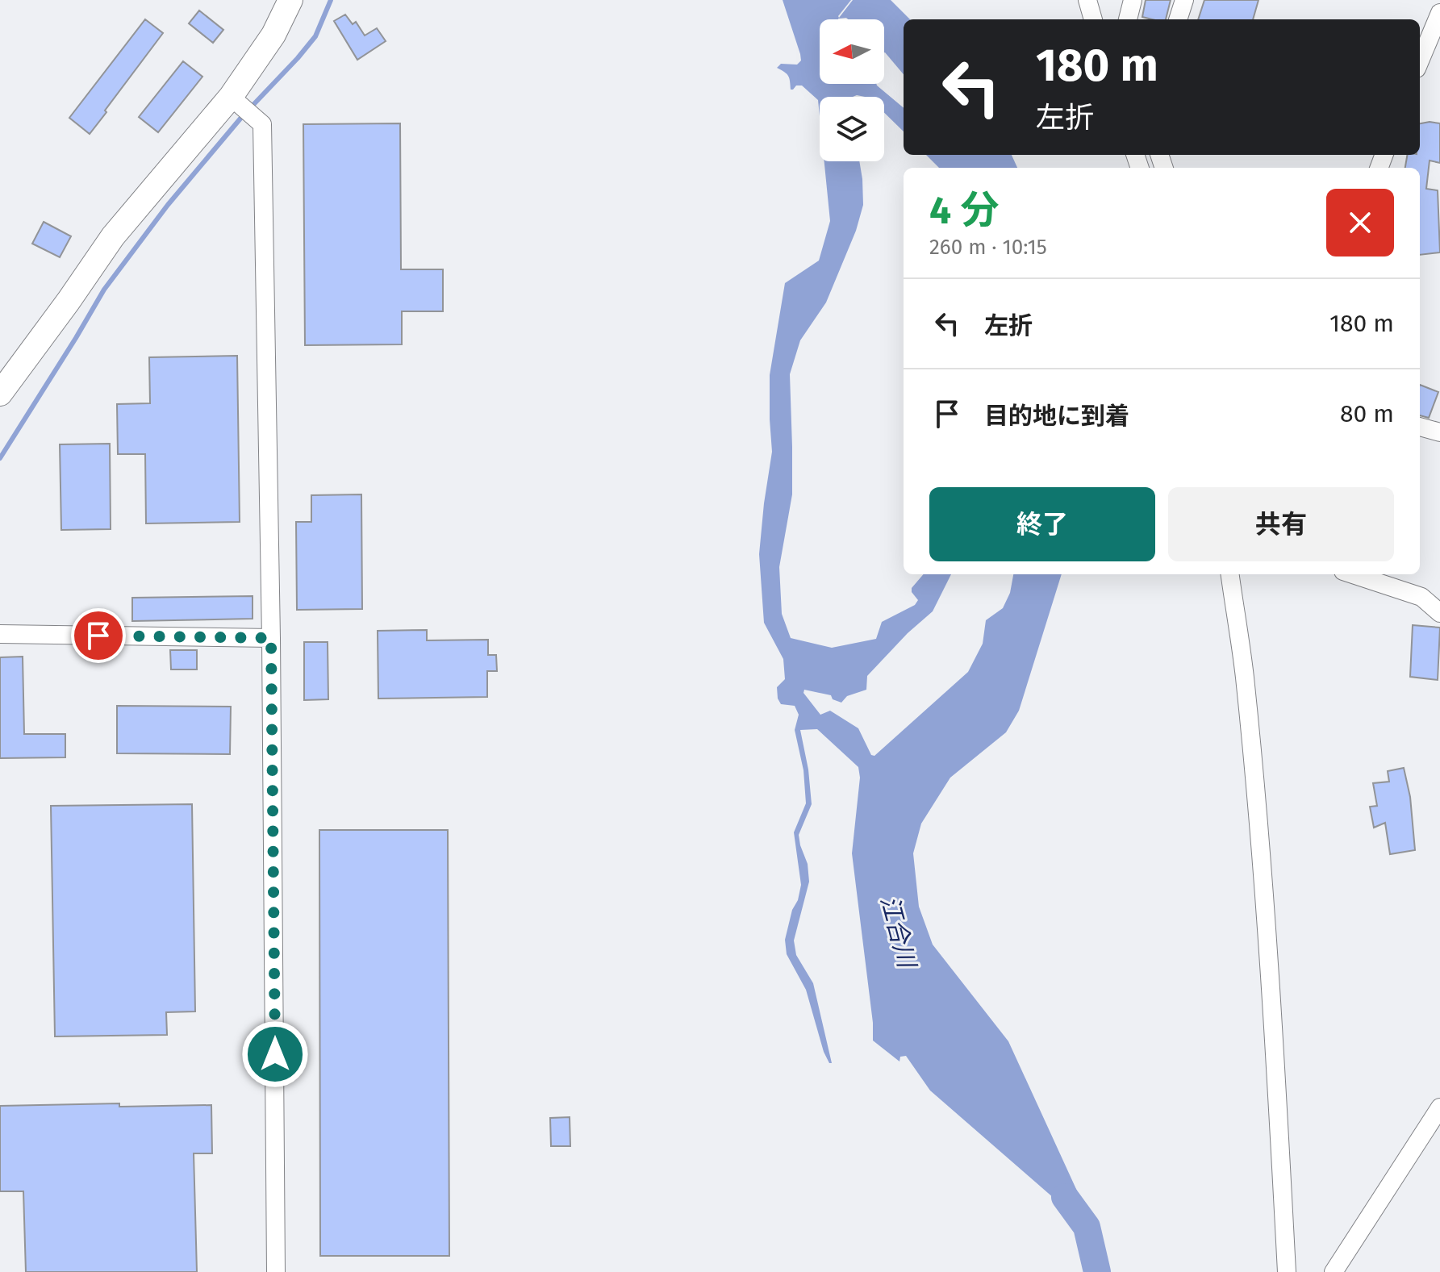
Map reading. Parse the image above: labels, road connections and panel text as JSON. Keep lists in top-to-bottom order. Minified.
{"water":["江合川"],"north":"left","page":{"turn":["180 m","左折"],"heading":["4 分","260 m · 10:15"],"list":[{"name":"左折","value":"180 m"},{"name":"目的地に到着","value":"80 m"}],"buttons":["終了","共有"]}}
